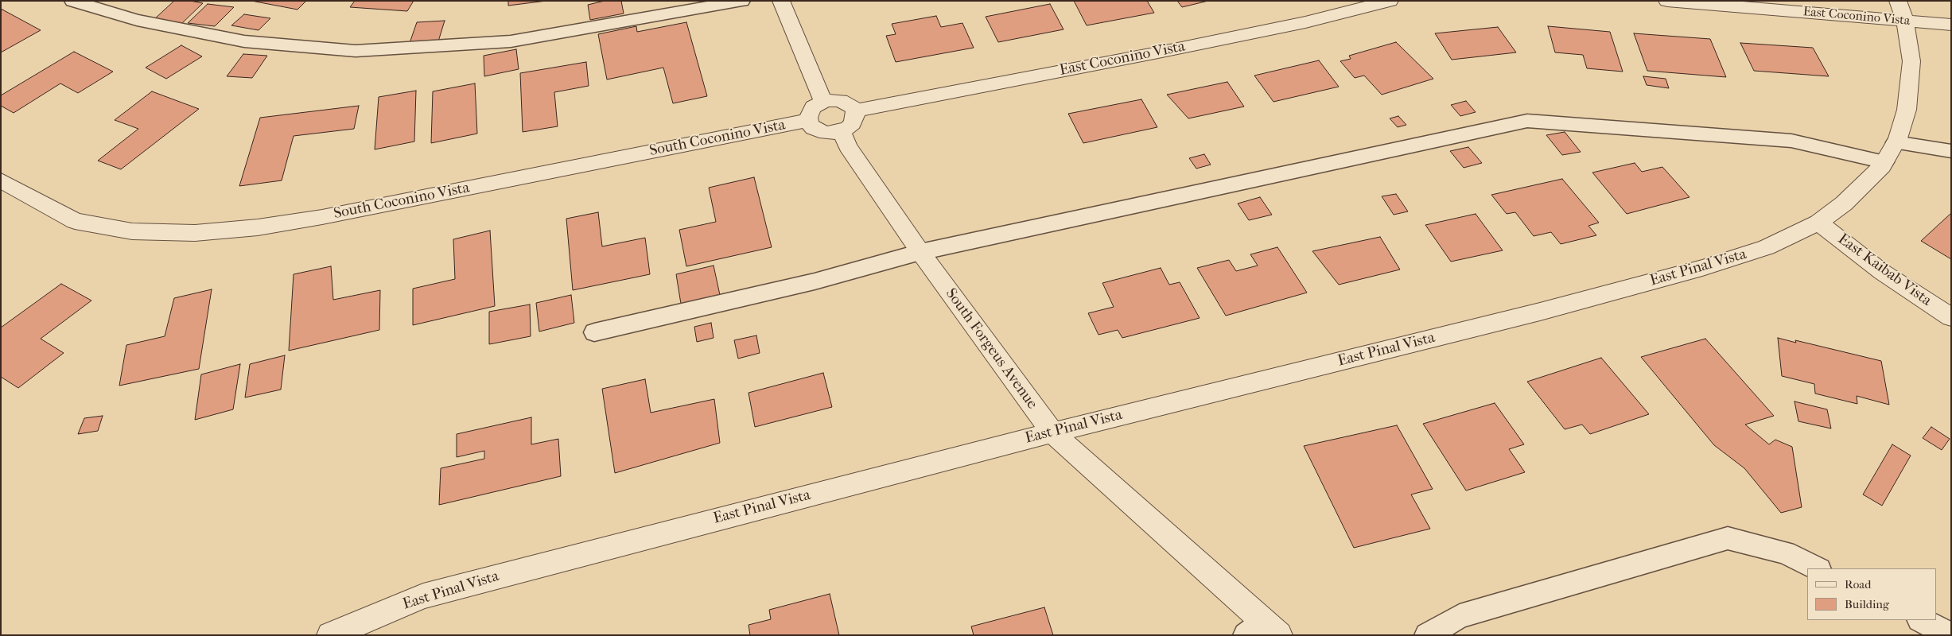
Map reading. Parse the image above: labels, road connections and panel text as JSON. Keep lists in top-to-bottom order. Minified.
{"streets":{"street":["East Coconino Vista","South Coconino Vista","East Pinal Vista","East Kaibab Vista","South Forgeus Avenue"]},"crossings":[["East Coconino Vista","South Coconino Vista"],["East Coconino Vista","East Pinal Vista"],["East Coconino Vista","South Forgeus Avenue"],["South Coconino Vista","South Forgeus Avenue"],["East Pinal Vista","East Kaibab Vista"],["East Pinal Vista","South Forgeus Avenue"]],"legend":["Road","Building"]}
